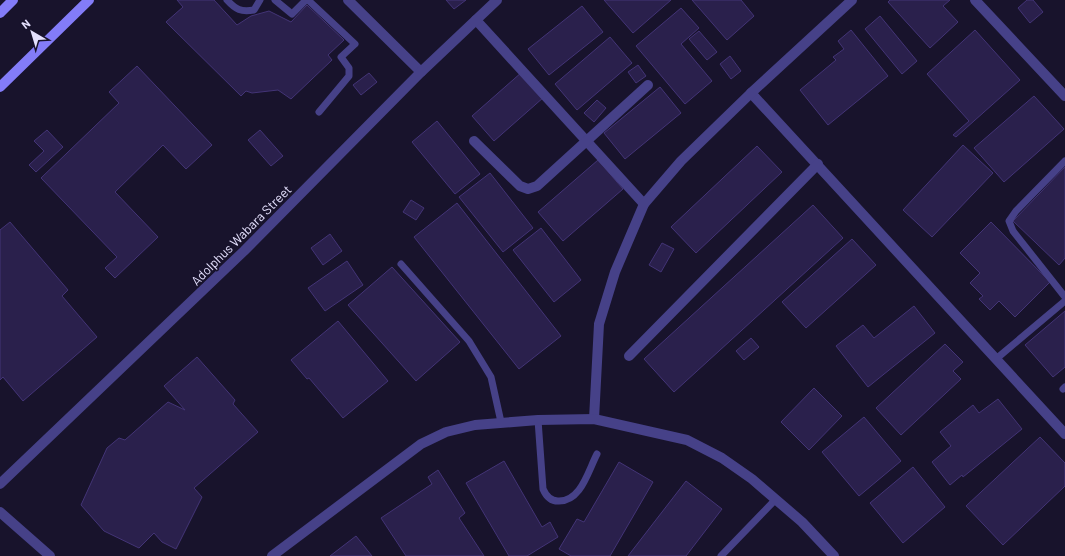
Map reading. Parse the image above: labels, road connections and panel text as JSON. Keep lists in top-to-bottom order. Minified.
{"streets":{"street":["Adolphus Wabara Street"]},"north":"top left"}
